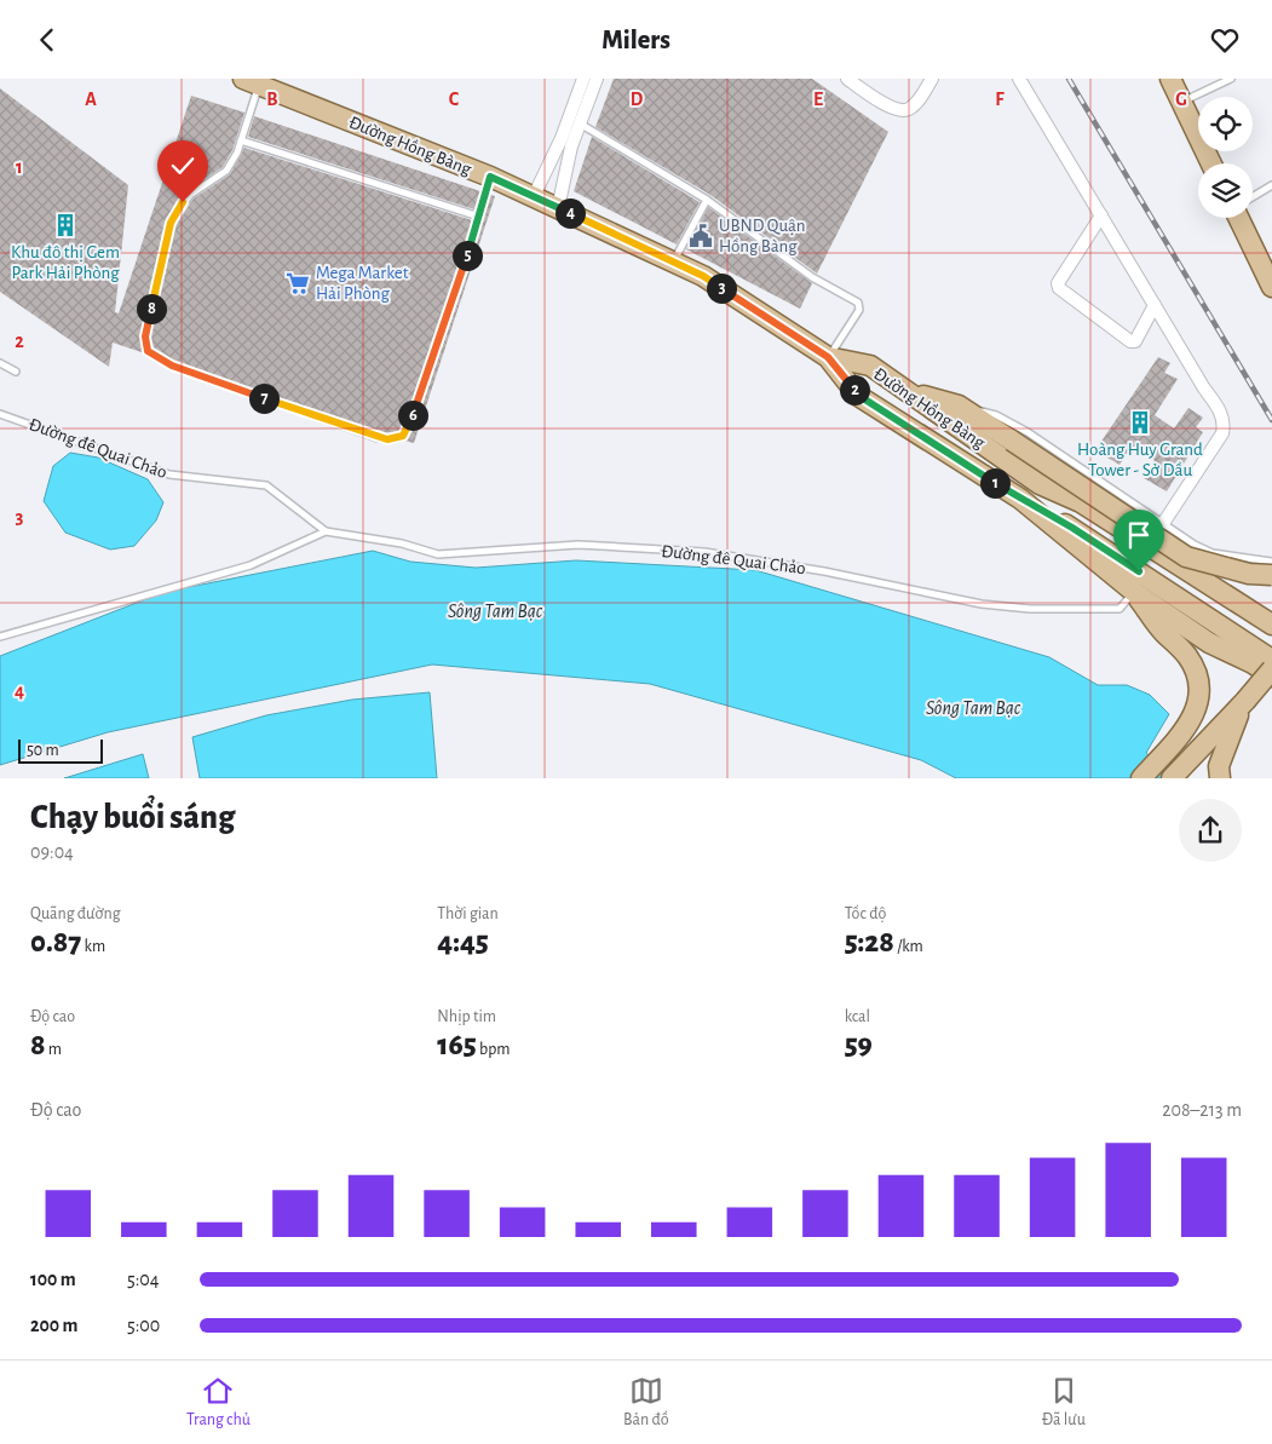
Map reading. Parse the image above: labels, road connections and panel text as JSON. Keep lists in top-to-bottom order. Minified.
{"streets":{"main road":["Đường Hồng Bàng"],"lane":["Đường đê Quai Chảo"]},"crossings":[["Đường Hồng Bàng","Đường đê Quai Chảo"]],"water":["Sông Tam Bạc"],"places":{"building":["Khu đô thị Gem Park Hải Phòng","Hoàng Huy Grand Tower - Sở Dầu"],"public building":["UBND Quận Hồng Bàng"],"supermarket":["Mega Market Hải Phòng"]},"scale_bar":"50 m","page":{"header":"Milers","pins":["4","5","3","8","2","7","6","1"],"scale":"50 m","heading":["Chạy buổi sáng","09:04"],"stats":[["Quãng đường","0.87 km"],["Thời gian","4:45"],["Tốc độ","5:28 /km"],["Độ cao","8 m"],["Nhịp tim","165 bpm"],["kcal","59"]],"chart":["Độ cao","208–213 m"],"list":[{"name":"100 m","note":"5:04"},{"name":"200 m","note":"5:00"}],"tabs":["Trang chủ","Bản đồ","Đã lưu"]},"grid":{"columns":["A","B","C","D","E","F","G"],"rows":["1","2","3","4"]}}
